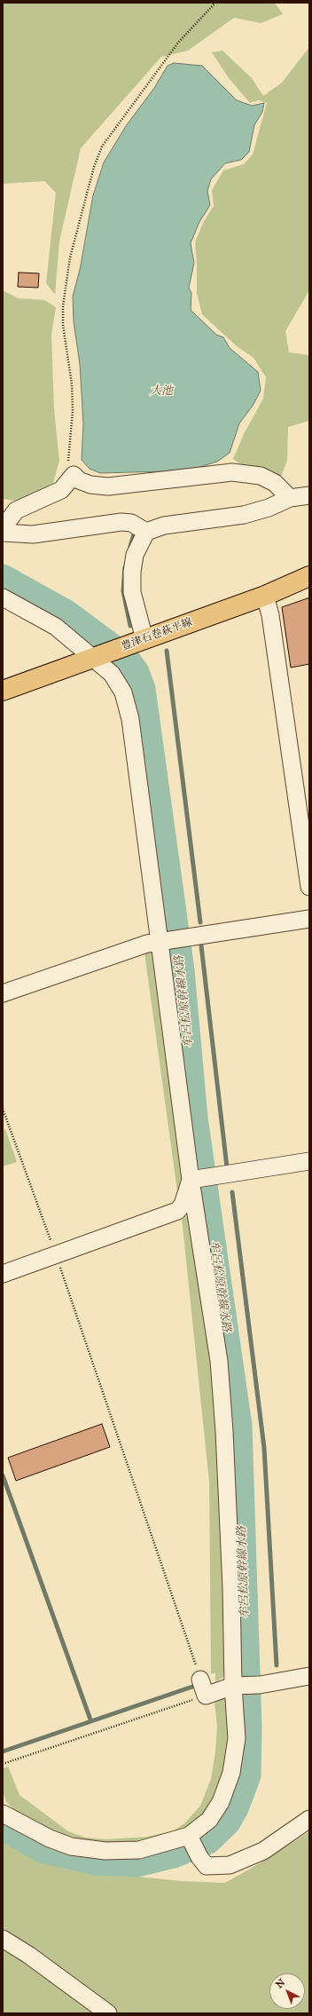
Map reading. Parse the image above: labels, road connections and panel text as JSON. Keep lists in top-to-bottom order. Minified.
{"streets":{"main road":["豊津石巻萩平線"]},"water":["大池","牟呂松原幹線水路"],"north":"top left"}
